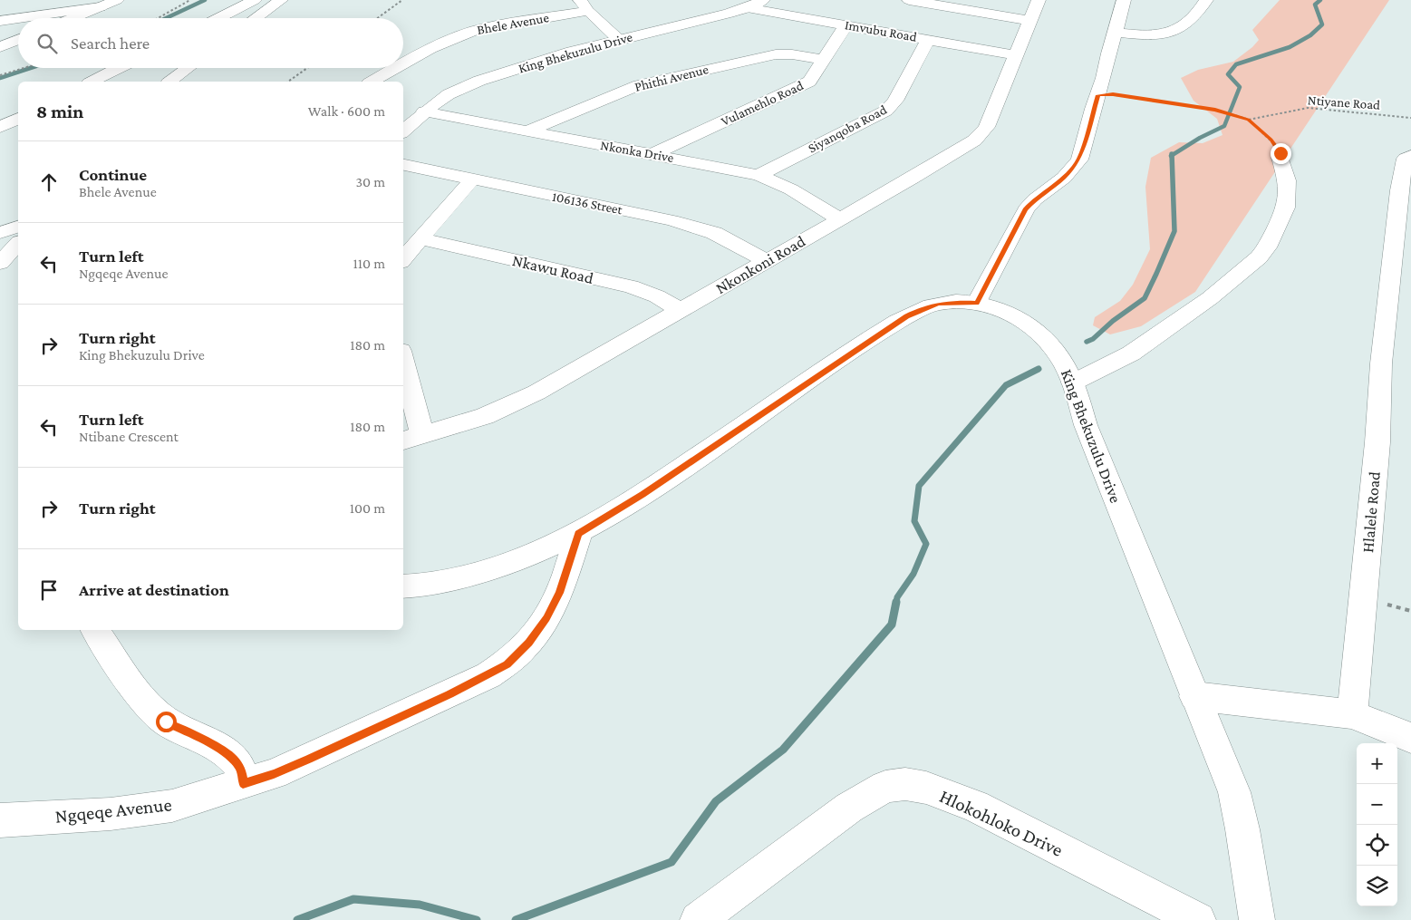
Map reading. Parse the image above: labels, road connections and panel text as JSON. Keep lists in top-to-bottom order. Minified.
{"streets":{"street":["Bhele Avenue","Imvubu Road","King Bhekuzulu Drive","Phithi Avenue","Vulamehlo Road","Siyanqoba Road","Nkonka Drive","106136 Street","Nkonkoni Road","Nkawu Road","Hlalele Road","Ngqeqe Avenue","Hlokohloko Drive"],"path":["Ntiyane Road"]},"crossings":[["Imvubu Road","King Bhekuzulu Drive"],["Imvubu Road","Vulamehlo Road"],["Imvubu Road","Siyanqoba Road"],["Imvubu Road","Nkonkoni Road"],["King Bhekuzulu Drive","Nkonka Drive"],["King Bhekuzulu Drive","Ngqeqe Avenue"],["Phithi Avenue","Vulamehlo Road"],["Phithi Avenue","Nkonka Drive"],["Vulamehlo Road","Nkonka Drive"],["Siyanqoba Road","Nkonka Drive"],["Nkonka Drive","Nkonkoni Road"],["106136 Street","Nkonkoni Road"],["Nkonkoni Road","Nkawu Road"]],"page":{"search":"Search here","heading":["8 min","Walk · 600 m"],"list":[["Continue","Bhele Avenue","30 m"],["Turn left","Ngqeqe Avenue","110 m"],["Turn right","King Bhekuzulu Drive","180 m"],["Turn left","Ntibane Crescent","180 m"],["Turn right","100 m"],"Arrive at destination"],"map_buttons":["+","−"]}}
